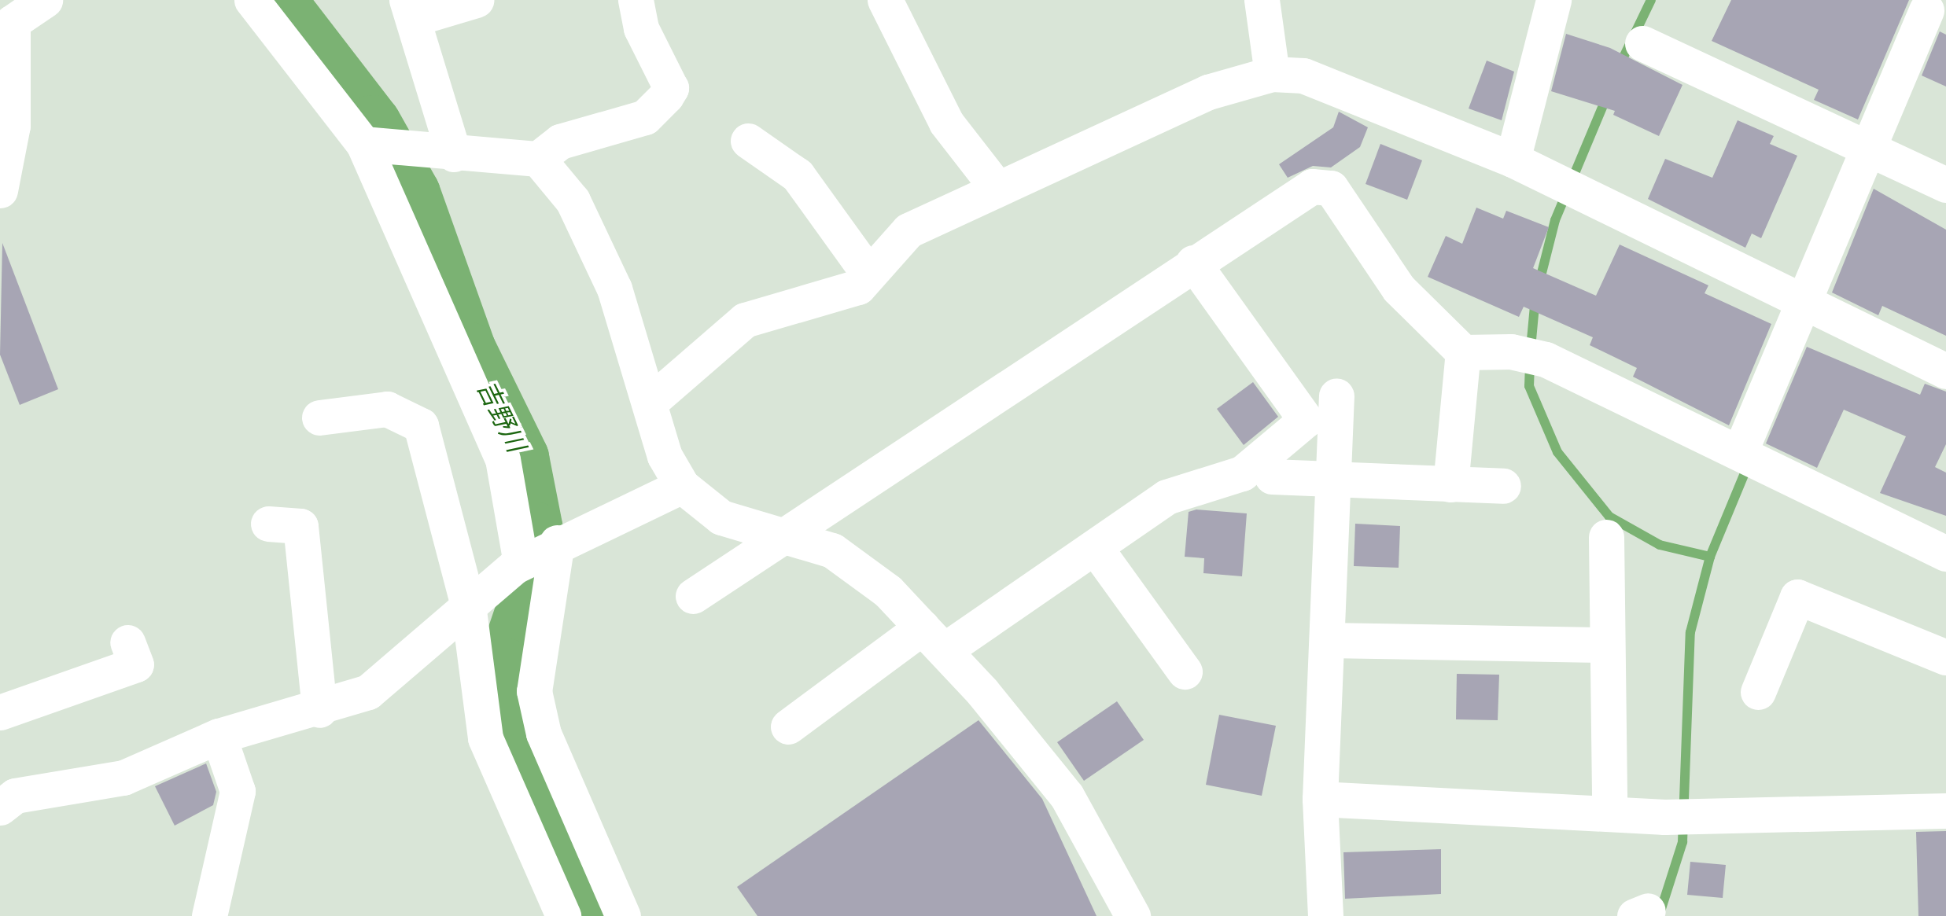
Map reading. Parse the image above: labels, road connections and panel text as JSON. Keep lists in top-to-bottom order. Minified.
{"water":["吉野川"]}
